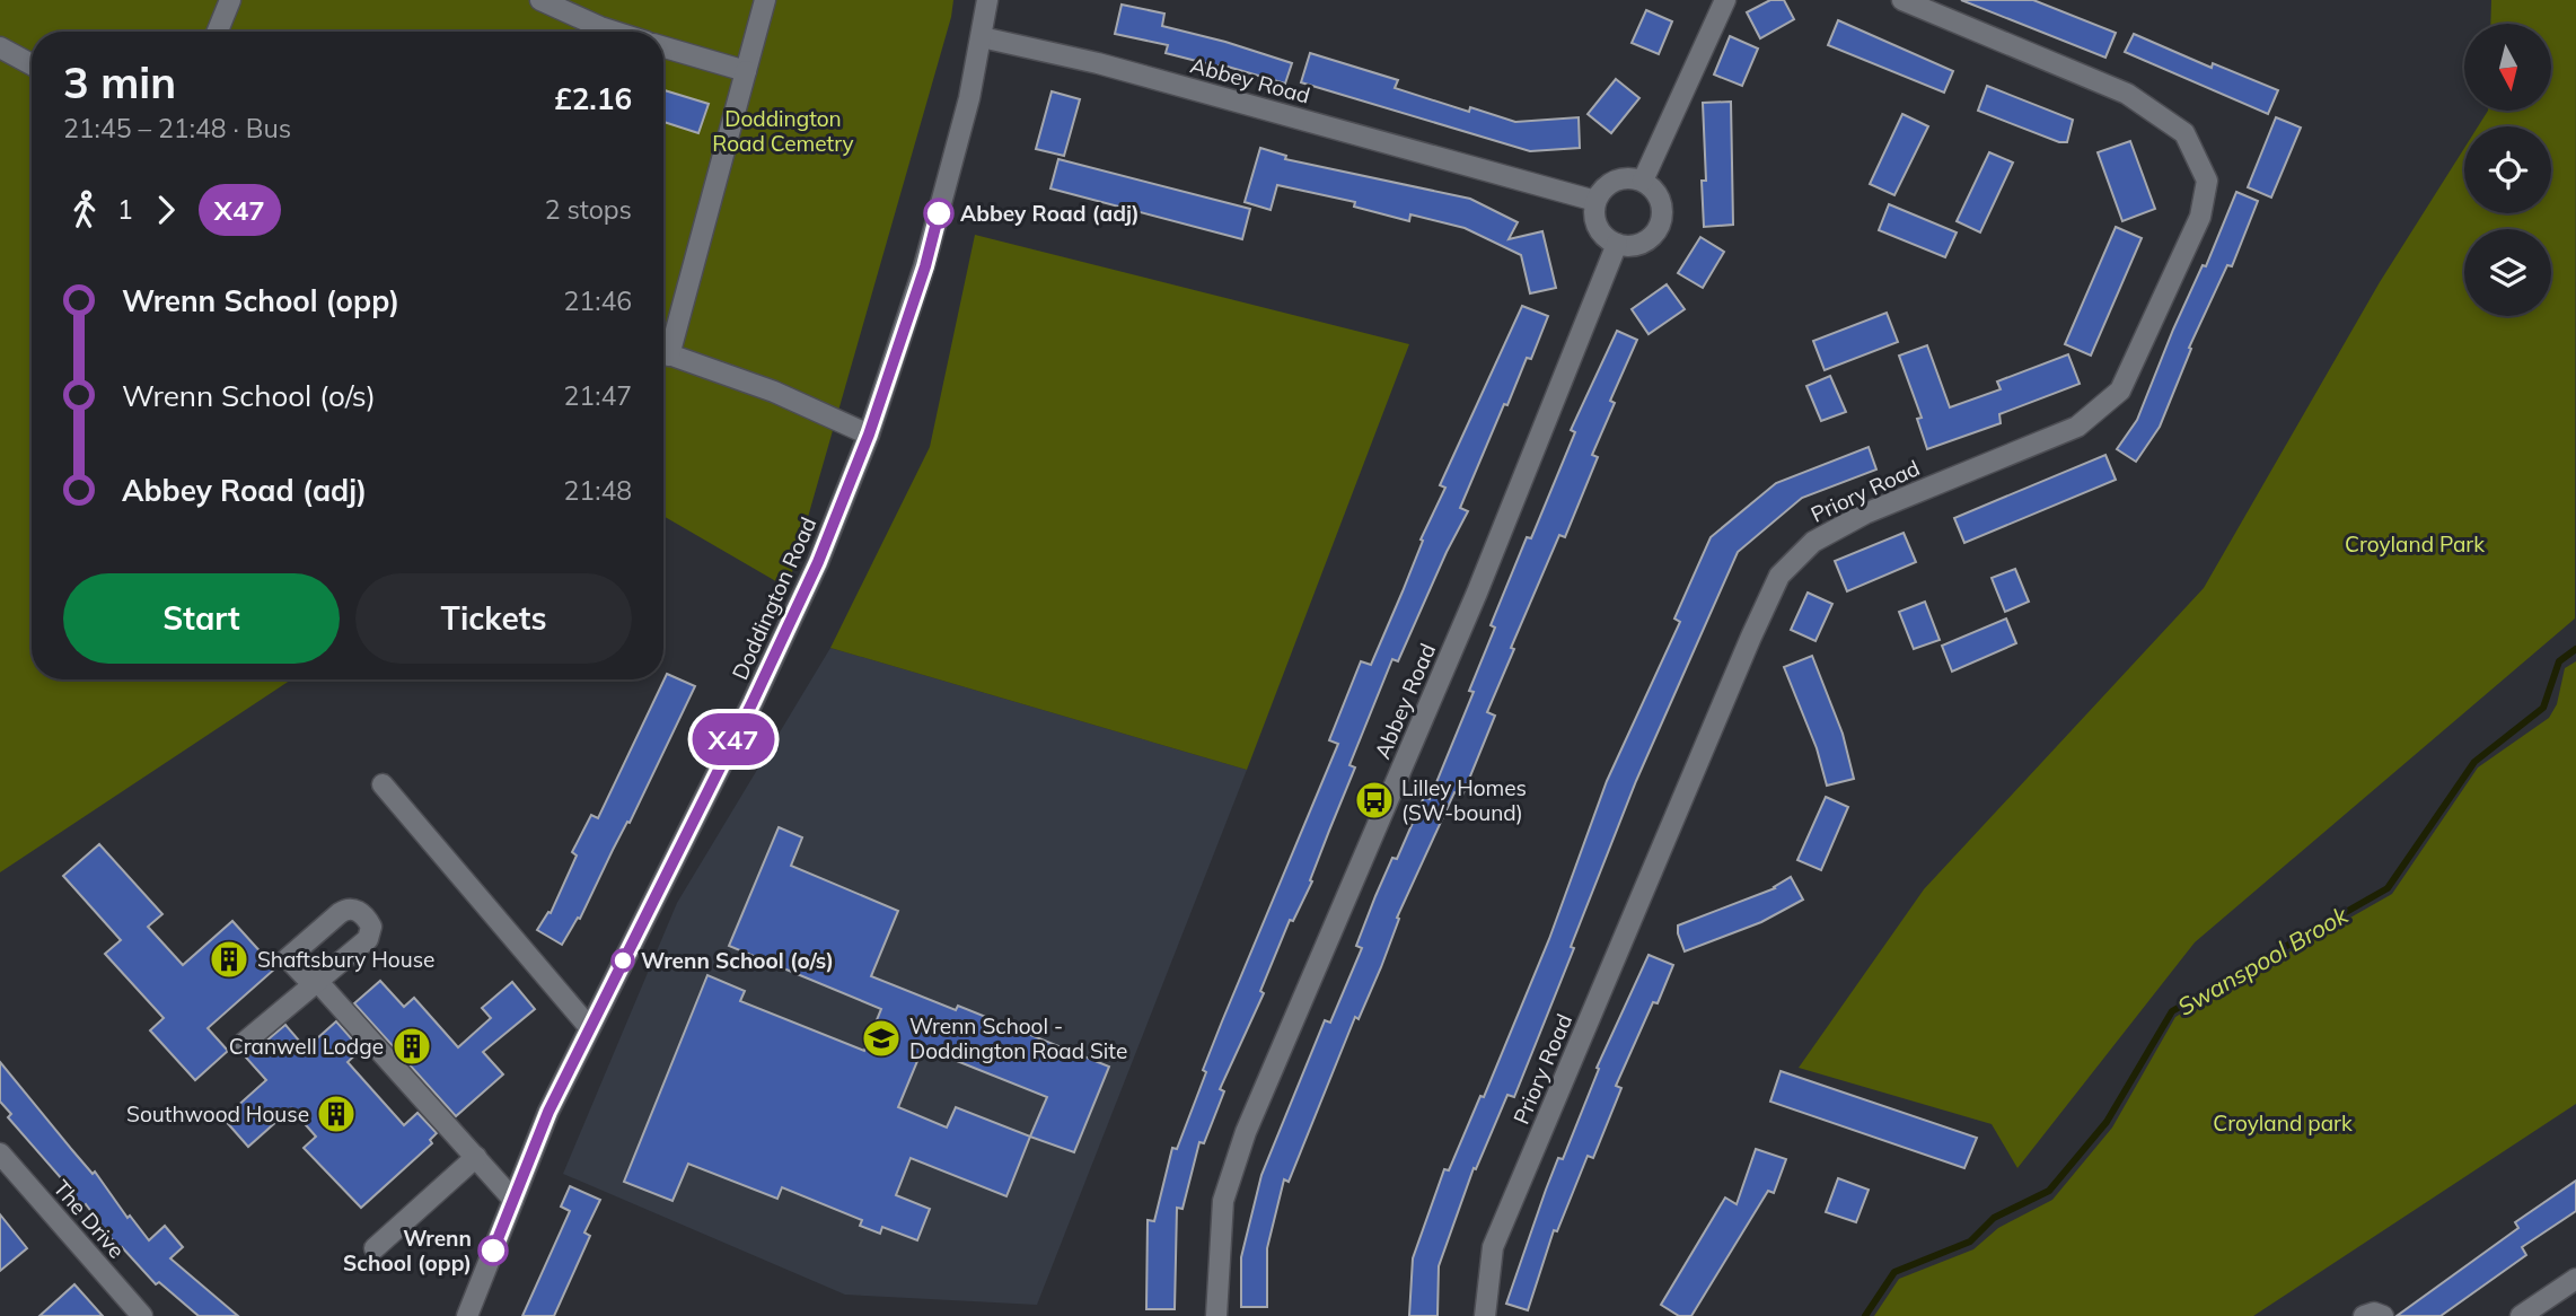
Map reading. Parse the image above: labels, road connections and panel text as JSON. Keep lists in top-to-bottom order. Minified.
{"streets":{"street":["Abbey Road","Priory Road","Doddington Road","The Drive"]},"crossings":[["Abbey Road","Doddington Road"]],"water":["Swanspool Brook"],"parks":["Doddington Road Cemetry","Croyland Park","Croyland park"],"places":{"other":["Abbey Road (adj)","Wrenn School (o/s)","Wrenn School (opp)"],"bus stop":["Lilley Homes (SW-bound)"],"building":["Shaftsbury House","Cranwell Lodge","Southwood House"],"school or university":["Wrenn School - Doddington Road Site"]},"lines":["bus line X47"],"north":"bottom","page":{"on_map":"X47","heading":["3 min","21:45 – 21:48 · Bus","£2.16"],"legs":["1","X47","2 stops"],"list":[{"name":"Wrenn School (opp)","value":"21:46"},{"name":"Wrenn School (o/s)","value":"21:47"},{"name":"Abbey Road (adj)","value":"21:48"}],"buttons":["Start","Tickets"]}}
